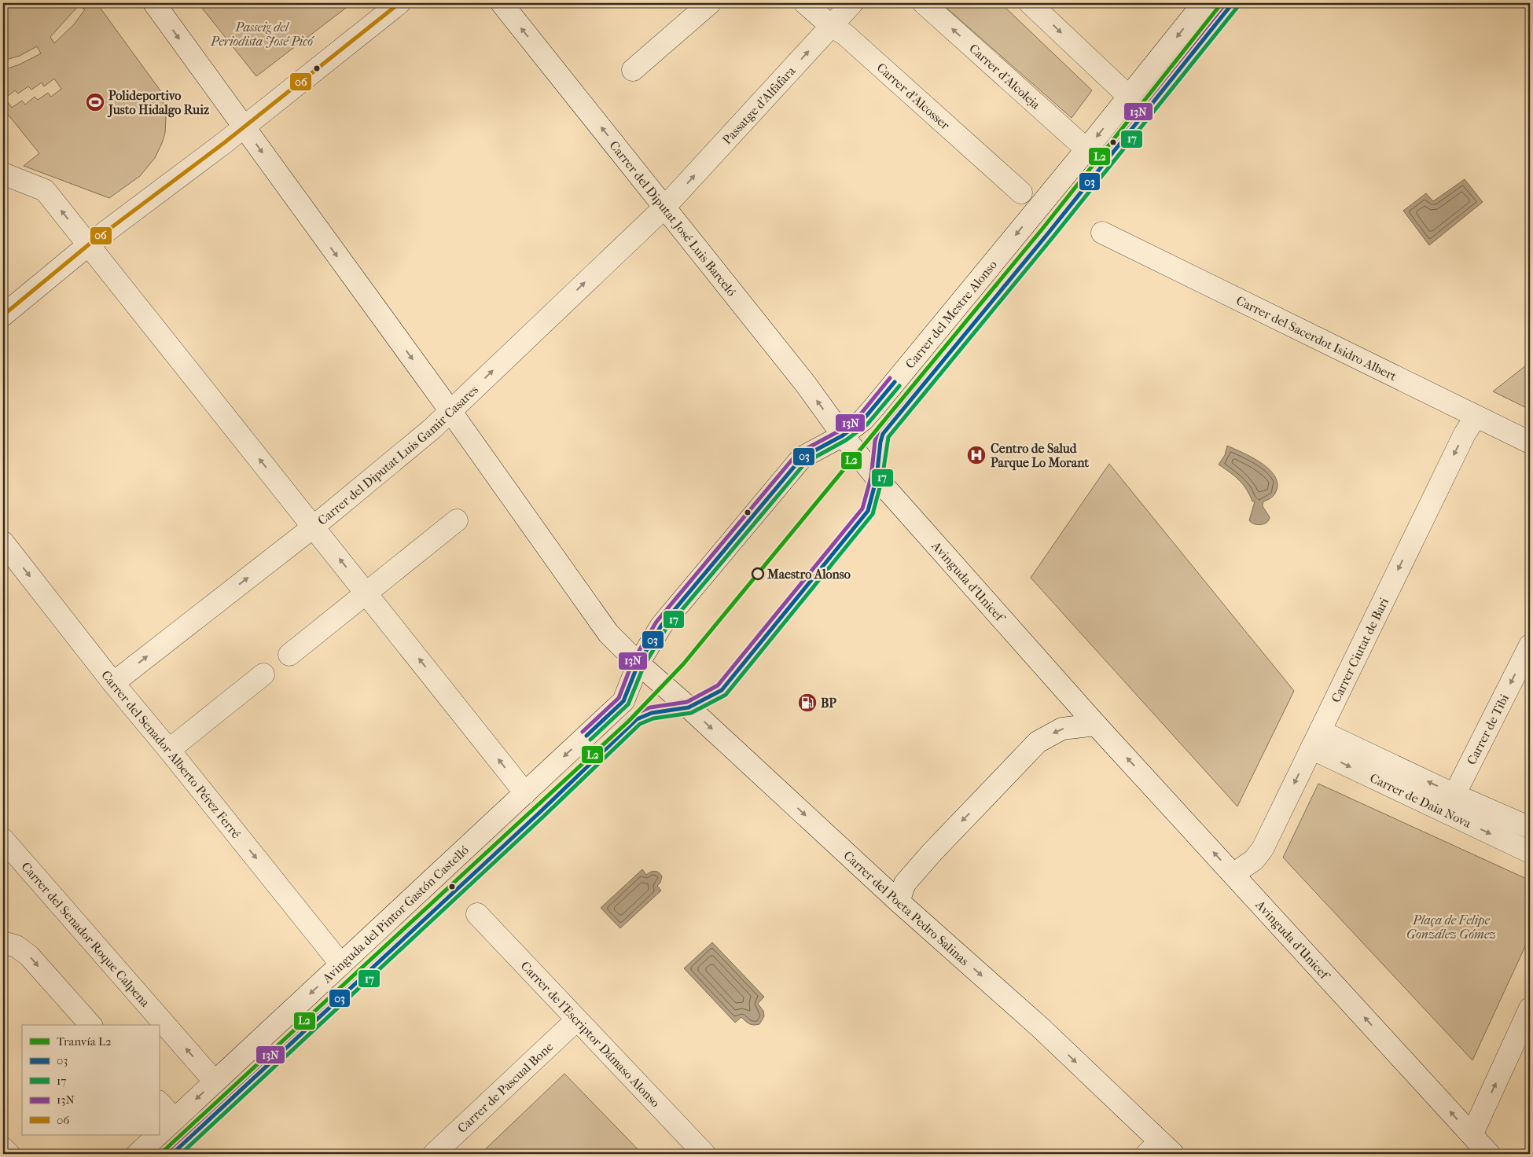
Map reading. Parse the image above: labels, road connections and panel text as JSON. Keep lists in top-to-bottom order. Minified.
{"streets":{"street":["Carrer d'Alcoleja","Carrer d'Alcosser","Passatge d'Alfafara","Carrer del Diputat José Luis Barceló","Carrer del Mestre Alonso","Carrer del Sacerdot Isidro Albert","Carrer del Diputat Luis Gamir Casares","Avinguda d'Unicef","Carrer Ciutat de Bari","Carrer de Tibi","Carrer del Senador Alberto Pérez Ferré","Carrer de Daia Nova","Carrer del Poeta Pedro Salinas","Avinguda del Pintor Gastón Castelló","Carrer del Senador Roque Calpena","Carrer de l'Escriptor Dámaso Alonso","Carrer de Pascual Bone"]},"crossings":[["Carrer d'Alcoleja","Carrer del Mestre Alonso"],["Carrer d'Alcosser","Passatge d'Alfafara"],["Passatge d'Alfafara","Carrer del Diputat José Luis Barceló"],["Passatge d'Alfafara","Carrer del Diputat Luis Gamir Casares"],["Carrer del Diputat José Luis Barceló","Carrer del Mestre Alonso"],["Carrer del Diputat José Luis Barceló","Carrer del Diputat Luis Gamir Casares"],["Carrer del Diputat José Luis Barceló","Avinguda d'Unicef"],["Carrer del Mestre Alonso","Avinguda d'Unicef"],["Carrer del Mestre Alonso","Carrer del Poeta Pedro Salinas"],["Carrer del Mestre Alonso","Avinguda del Pintor Gastón Castelló"],["Carrer del Sacerdot Isidro Albert","Carrer Ciutat de Bari"],["Carrer del Diputat Luis Gamir Casares","Carrer del Senador Alberto Pérez Ferré"],["Carrer del Diputat Luis Gamir Casares","Carrer del Poeta Pedro Salinas"],["Avinguda d'Unicef","Carrer Ciutat de Bari"],["Carrer Ciutat de Bari","Carrer de Daia Nova"],["Carrer de Tibi","Carrer de Daia Nova"],["Carrer del Senador Alberto Pérez Ferré","Avinguda del Pintor Gastón Castelló"],["Carrer del Poeta Pedro Salinas","Avinguda del Pintor Gastón Castelló"],["Avinguda del Pintor Gastón Castelló","Carrer del Senador Roque Calpena"],["Carrer de l'Escriptor Dámaso Alonso","Carrer de Pascual Bone"]],"one_way":["Carrer del Diputat José Luis Barceló","Carrer del Mestre Alonso","Avinguda d'Unicef","Carrer Ciutat de Bari","Carrer de Tibi","Carrer del Senador Alberto Pérez Ferré","Carrer del Poeta Pedro Salinas","Avinguda del Pintor Gastón Castelló"],"parks":["Passeig del Periodista José Picó","Plaça de Felipe González Gómez"],"places":{"sports":["Polideportivo Justo Hidalgo Ruiz"],"hospital":["Centro de Salud Parque Lo Morant"],"other":["Maestro Alonso"],"fuel station":["BP"]},"lines":["tram line L2","transit line 03","transit line 13N","transit line 06","transit line 17"],"legend":["Tranvía L2","03","17","13N","06"]}
